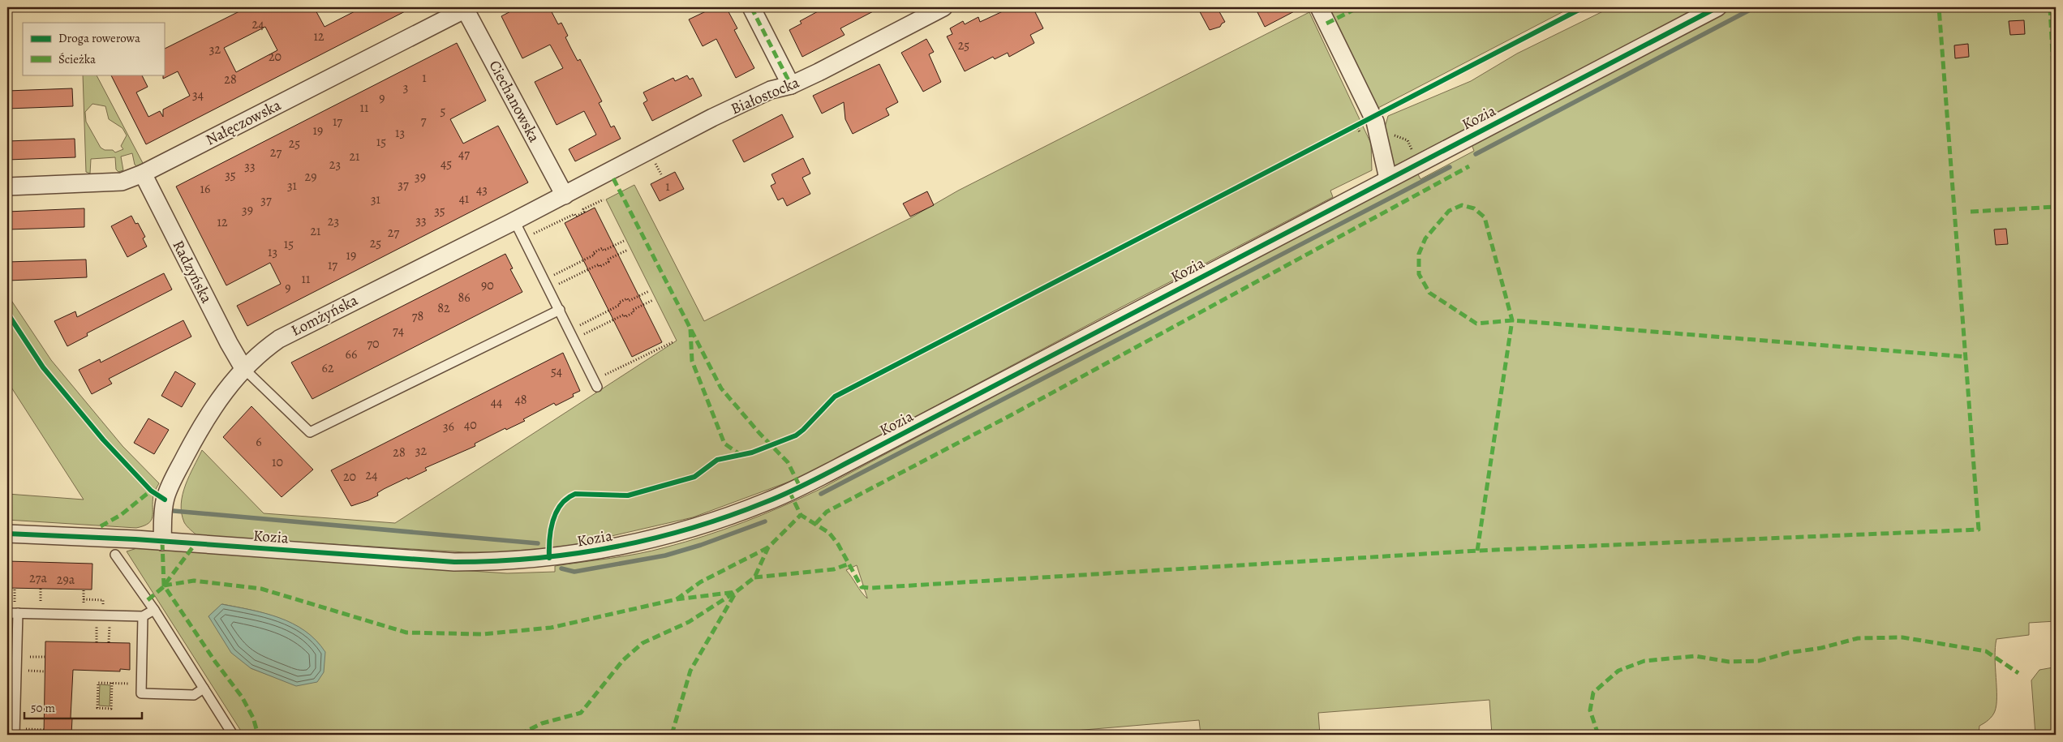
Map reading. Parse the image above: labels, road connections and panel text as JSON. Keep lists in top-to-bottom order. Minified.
{"streets":{"street":["Białostocka","Ciechanowska","Kozia","Nałęczowska","Radzyńska","Łomżyńska"]},"crossings":[["Białostocka","Łomżyńska"],["Ciechanowska","Nałęczowska"],["Ciechanowska","Łomżyńska"],["Kozia","Łomżyńska"],["Nałęczowska","Radzyńska"],["Radzyńska","Łomżyńska"]],"house_numbers":["24","12","25","32","20","1","28","3","34","9","11","5","7","17","19","13","15","25","27","47","21","45","23","33","35","29","39","37","31","1","16","43","41","31","37","39","35","33","23","12","21","27","25","15","13","19","17","11","90","9","86","82","78","74","70","66","62","54","48","44","40","36","6","32","28","10","24","20","27a","29a"],"legend":["Droga rowerowa","Ścieżka"],"scale_bar":"50 m"}
